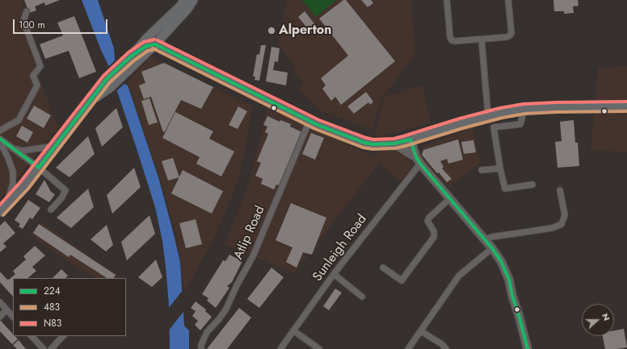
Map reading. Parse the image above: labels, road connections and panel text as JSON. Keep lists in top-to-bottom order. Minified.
{"streets":{"street":["Atlip Road","Sunleigh Road"]},"places":["Alperton"],"lines":["transit line N83","transit line 224","transit line 483"],"legend":["224","483","N83"],"scale_bar":"100 m","north":"right"}
